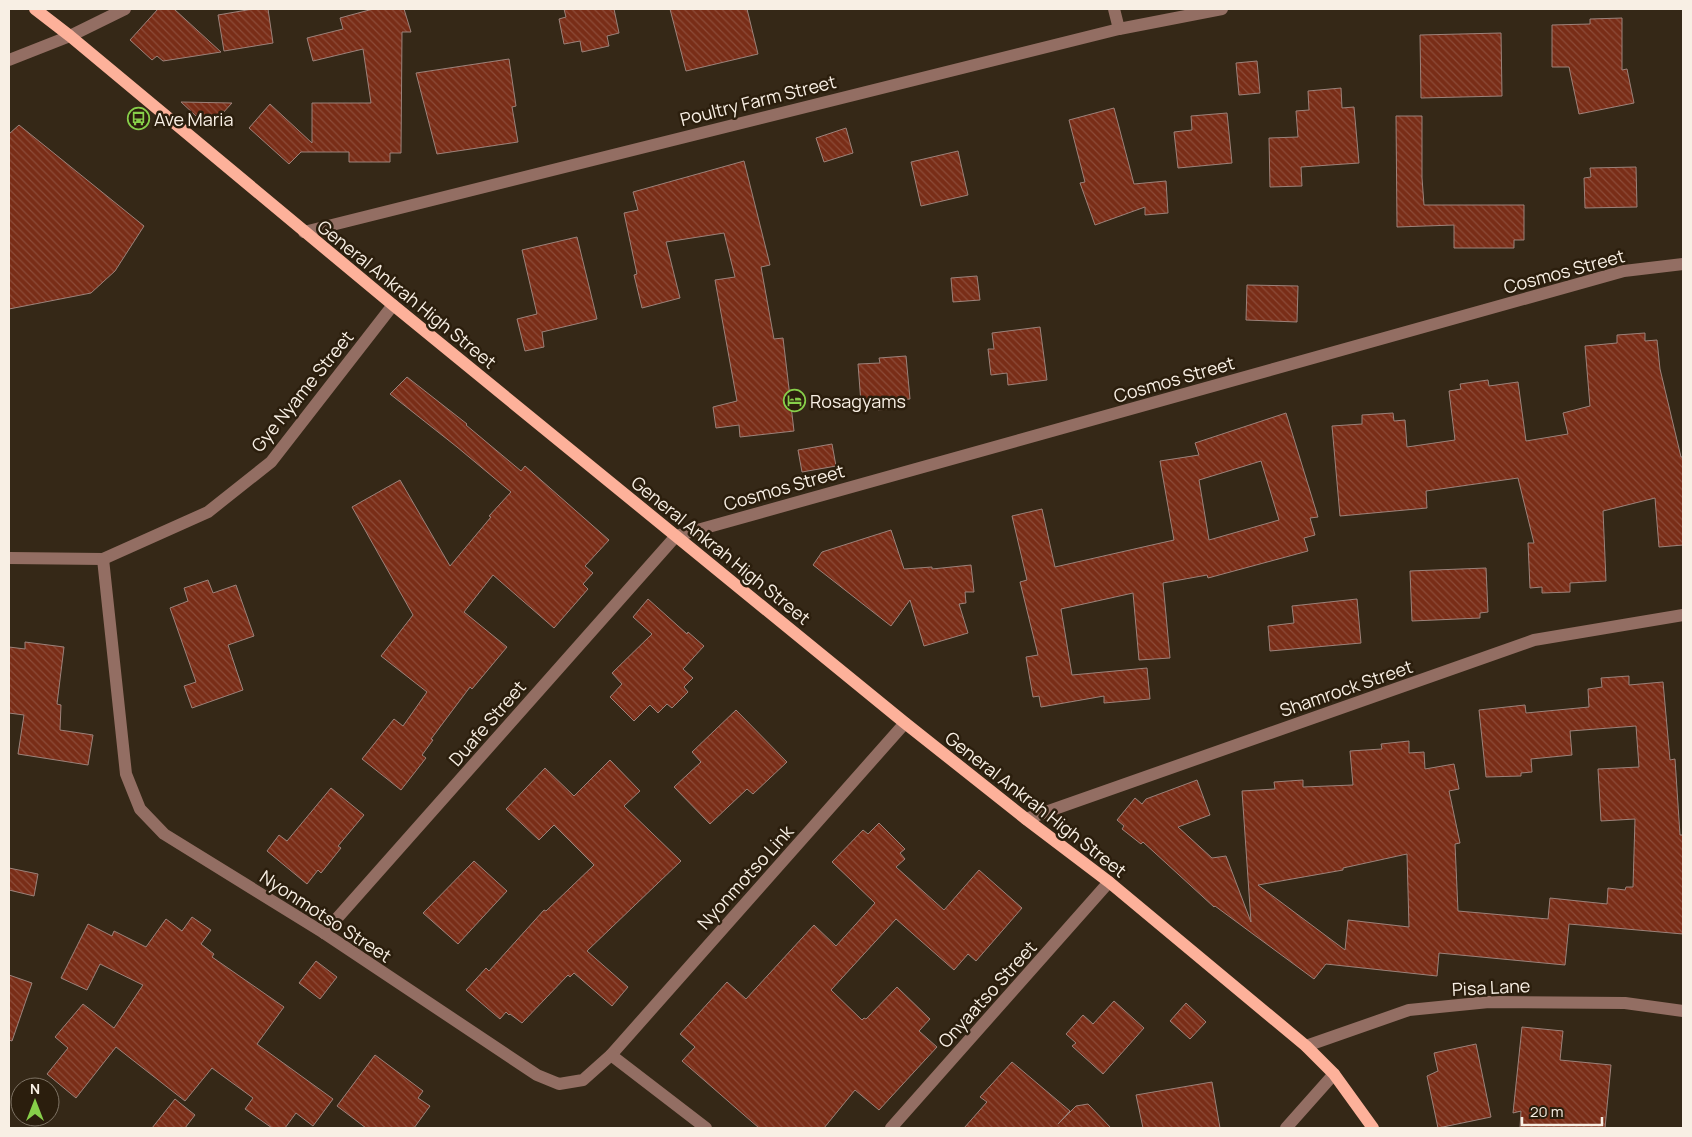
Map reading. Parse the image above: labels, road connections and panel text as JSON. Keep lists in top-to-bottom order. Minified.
{"streets":{"main road":["General Ankrah High Street"],"street":["Poultry Farm Street","Cosmos Street","Gye Nyame Street","Shamrock Street","Duafe Street","Nyonmotso Link","Nyonmotso Street","Pisa Lane","Onyaatso Street"]},"crossings":[["Poultry Farm Street","General Ankrah High Street"],["Cosmos Street","General Ankrah High Street"],["Cosmos Street","Duafe Street"],["General Ankrah High Street","Gye Nyame Street"],["General Ankrah High Street","Shamrock Street"],["General Ankrah High Street","Duafe Street"],["General Ankrah High Street","Nyonmotso Link"],["General Ankrah High Street","Pisa Lane"],["General Ankrah High Street","Onyaatso Street"],["Gye Nyame Street","Nyonmotso Street"],["Duafe Street","Nyonmotso Street"],["Nyonmotso Link","Nyonmotso Street"]],"places":{"bus stop":["Ave Maria"],"hotel":["Rosagyams"]},"scale_bar":"20 m","north":"top"}
